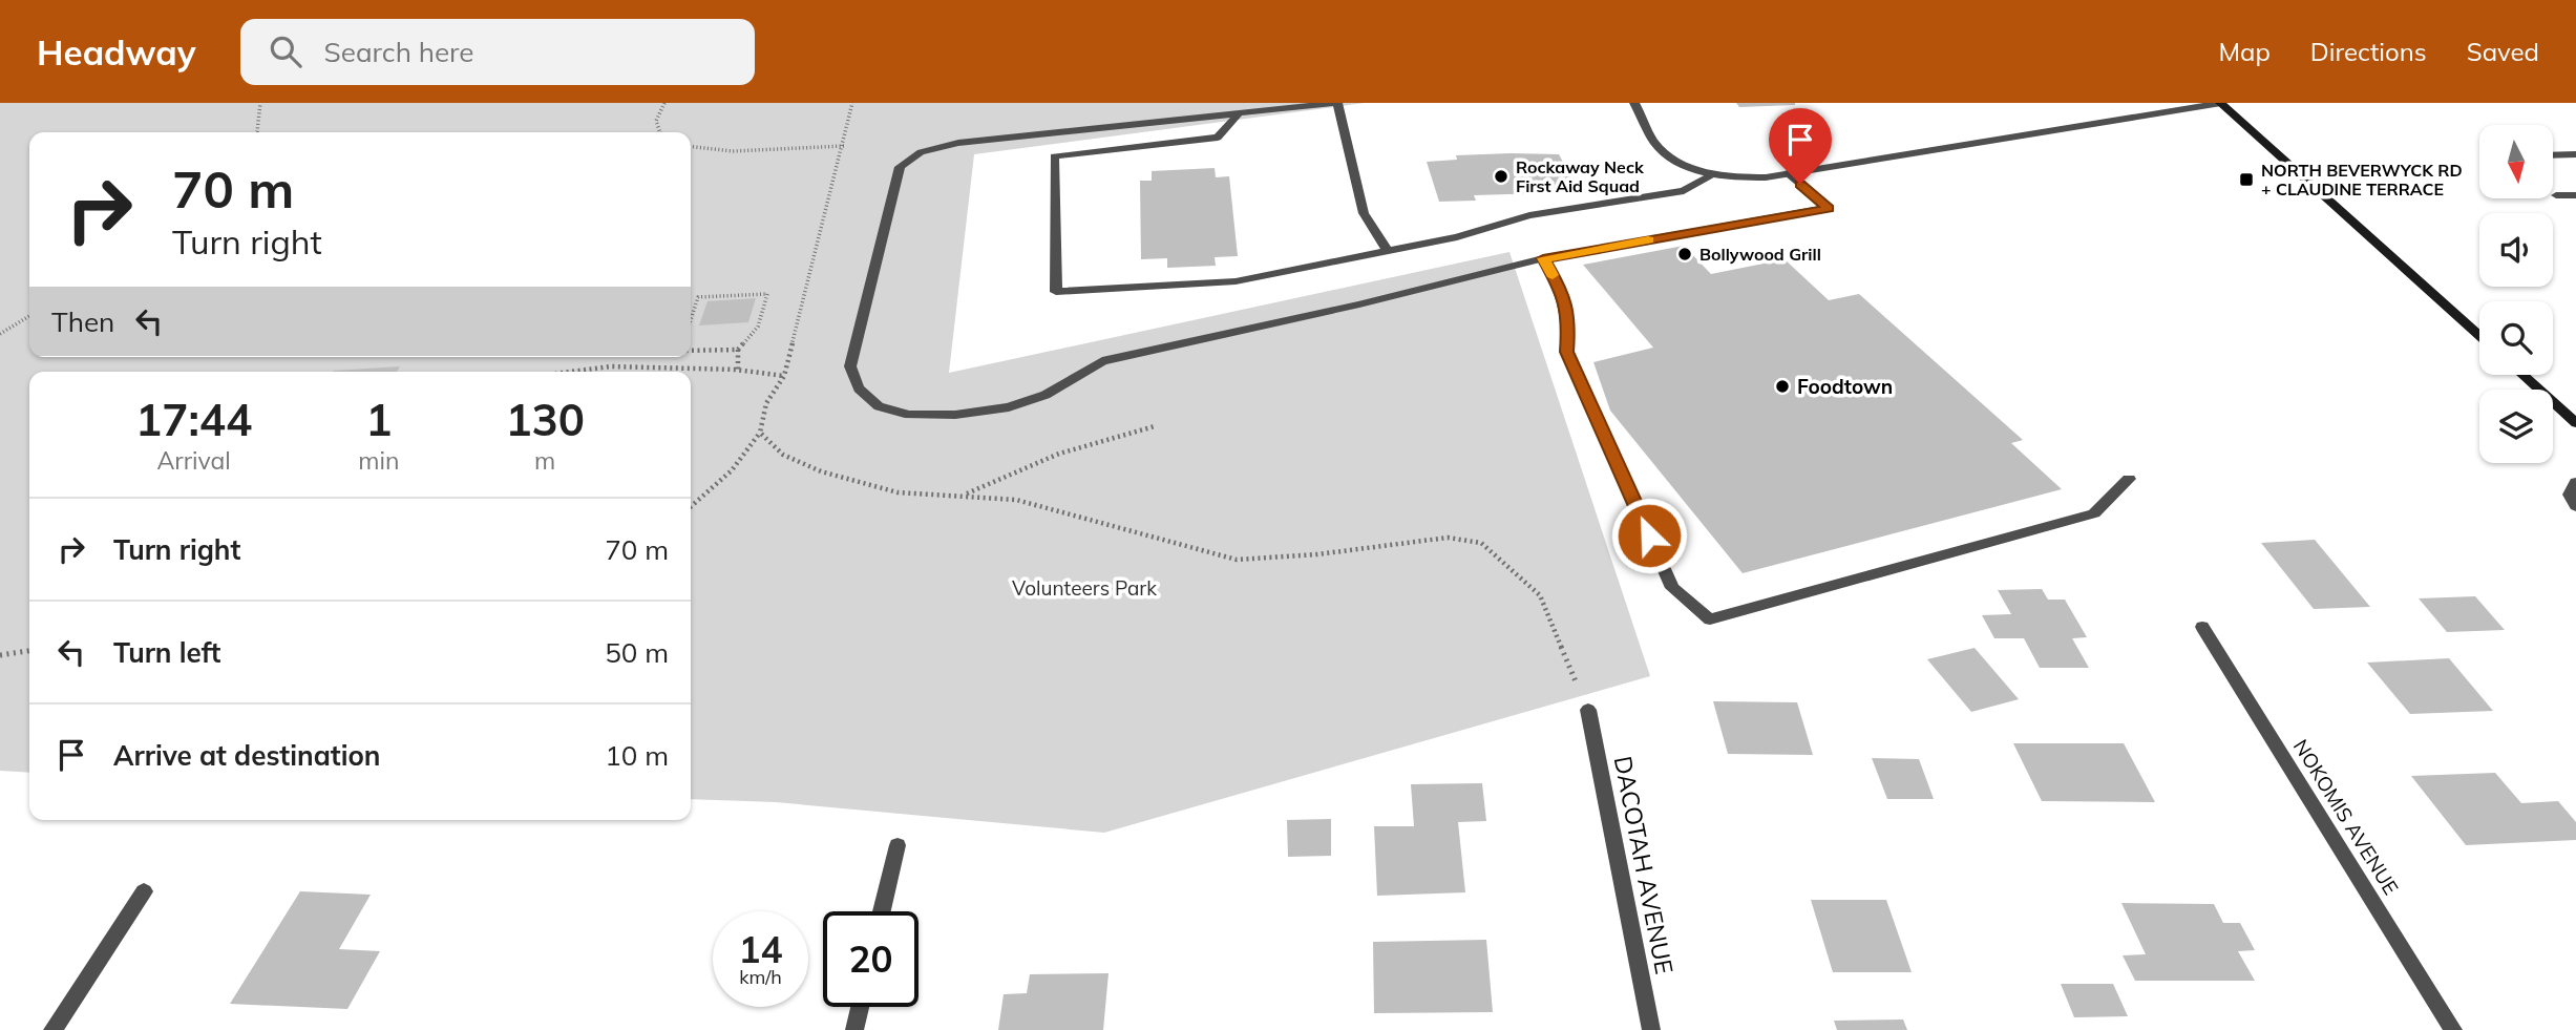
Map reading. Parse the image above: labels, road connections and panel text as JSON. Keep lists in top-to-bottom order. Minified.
{"streets":{"street":["NOKOMIS AVENUE","DACOTAH AVENUE"]},"parks":["Volunteers Park"],"places":{"other":["Rockaway Neck First Aid Squad","Bollywood Grill","Foodtown"],"transit":["NORTH BEVERWYCK RD + CLAUDINE TERRACE"]},"north":"bottom","page":{"header":"Headway","search":"Search here","nav":["Map","Directions","Saved"],"turn":["70 m","Turn right"],"then":"Then","eta":["17:44","Arrival","1","min","130","m"],"list":[{"name":"Turn right","value":"70 m"},{"name":"Turn left","value":"50 m"},{"name":"Arrive at destination","value":"10 m"}],"speed":"14 km/h","limit":"20"}}
